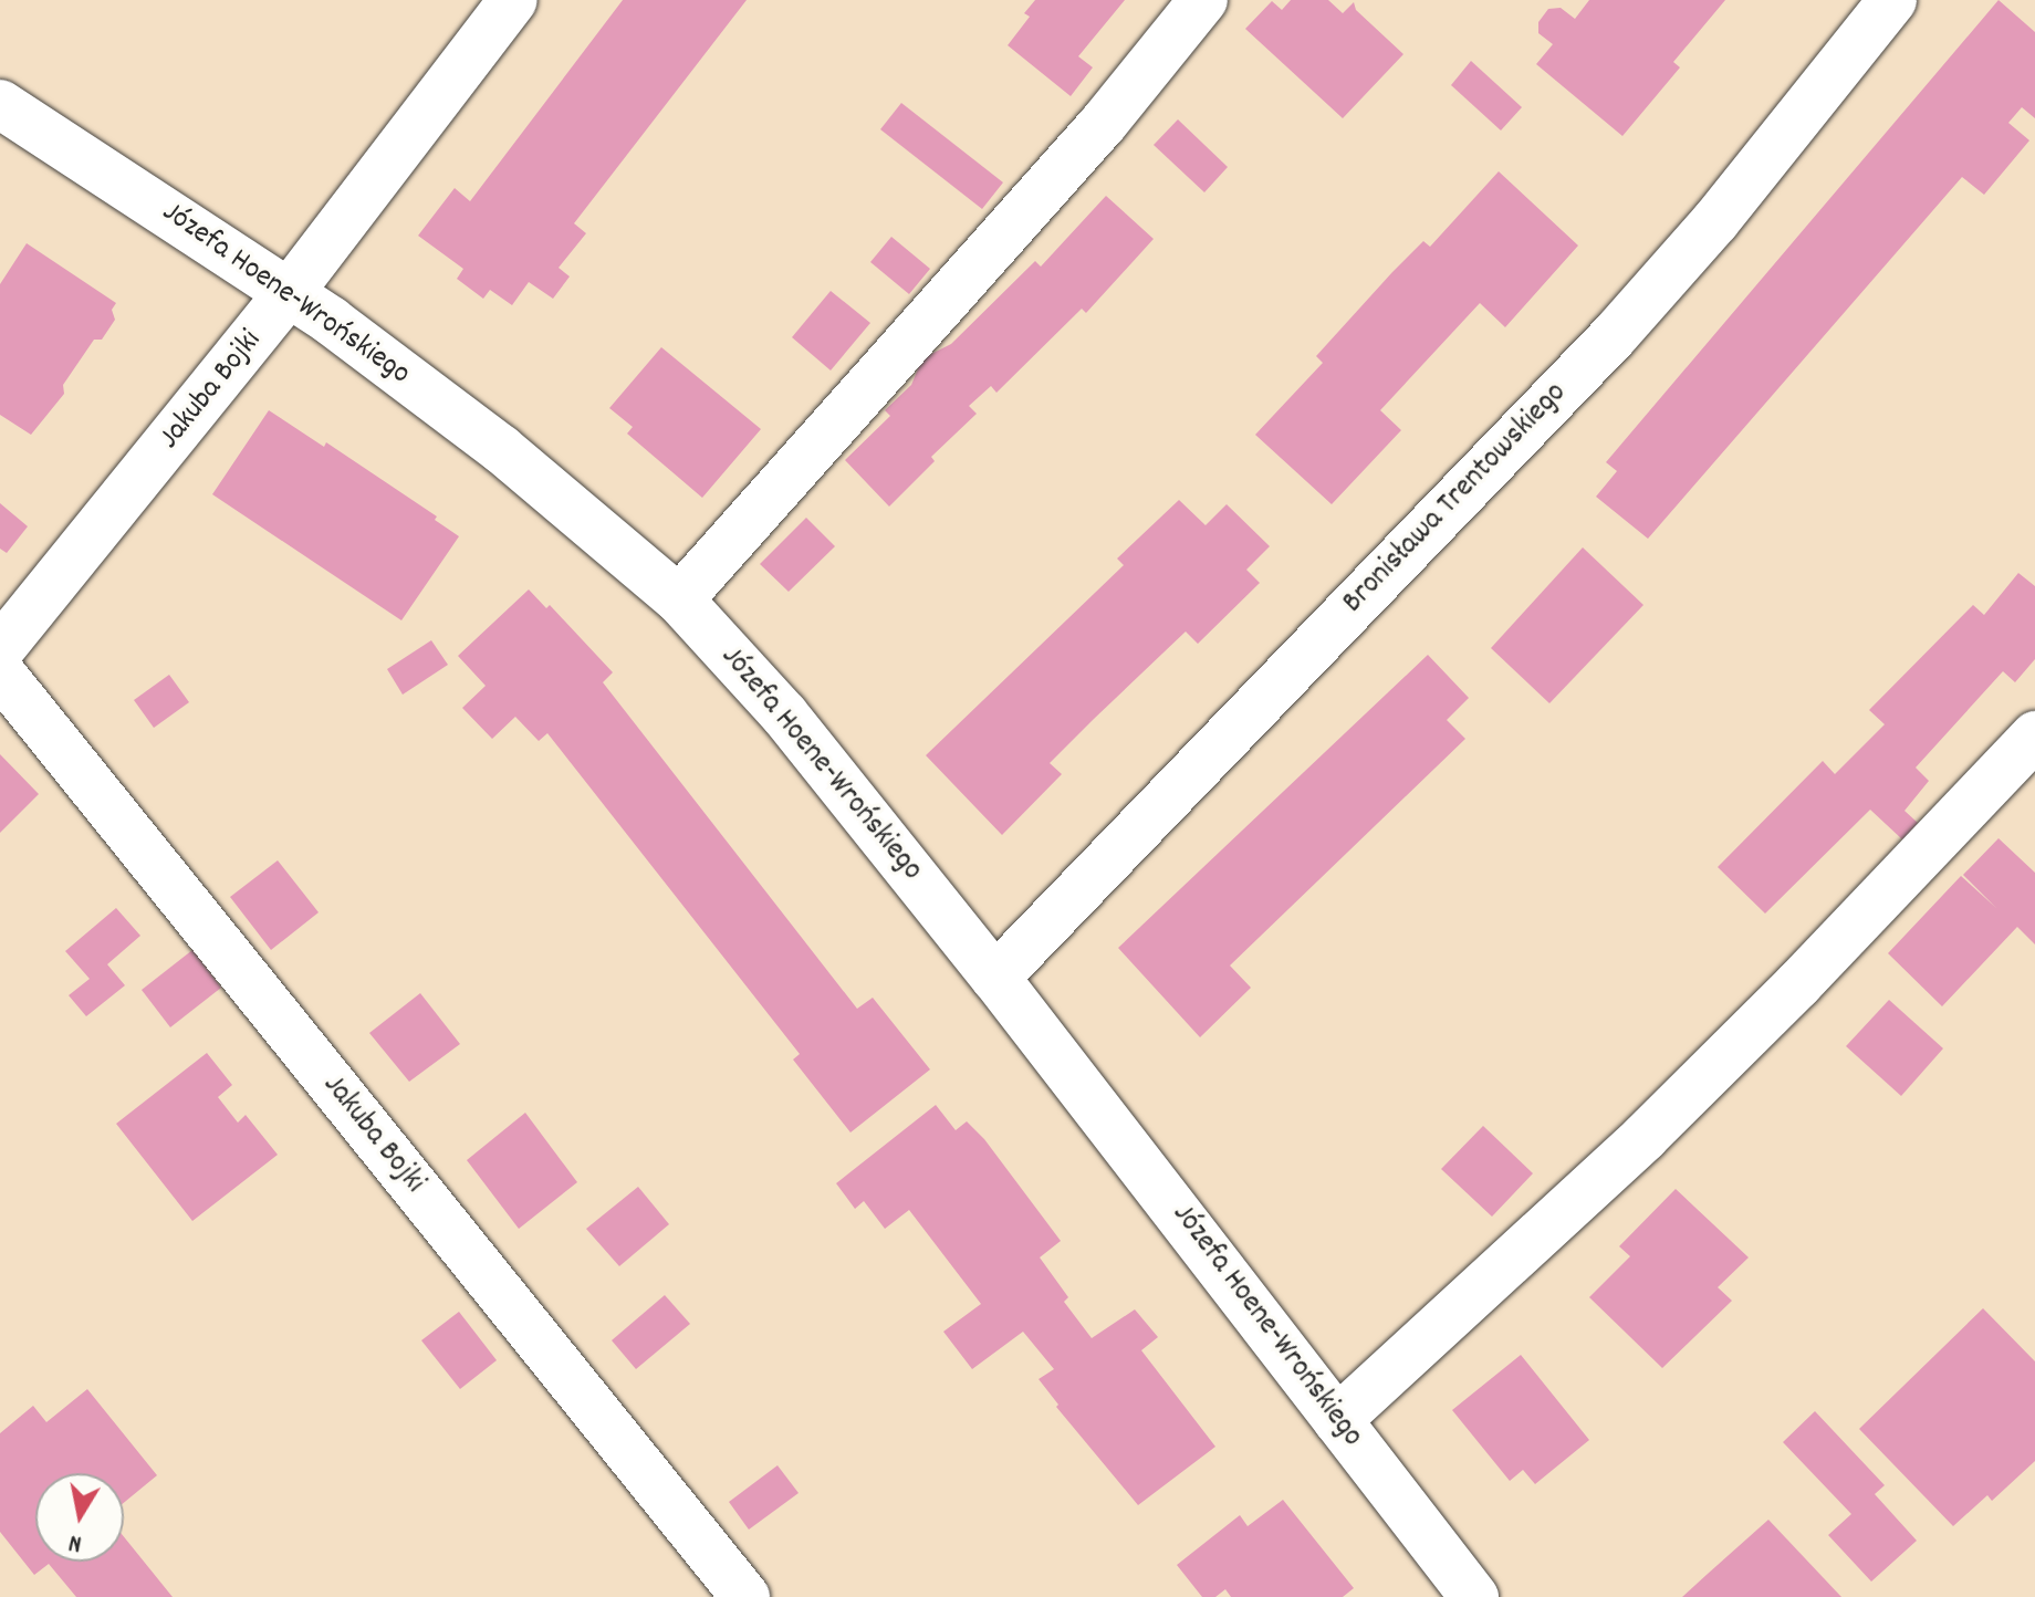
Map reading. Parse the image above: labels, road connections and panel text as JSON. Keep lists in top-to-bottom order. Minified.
{"streets":{"street":["Józefa Hoene-Wrońskiego","Jakuba Bojki","Bronisława Trentowskiego"]},"crossings":[["Józefa Hoene-Wrońskiego","Jakuba Bojki"],["Józefa Hoene-Wrońskiego","Bronisława Trentowskiego"]],"north":"bottom"}
